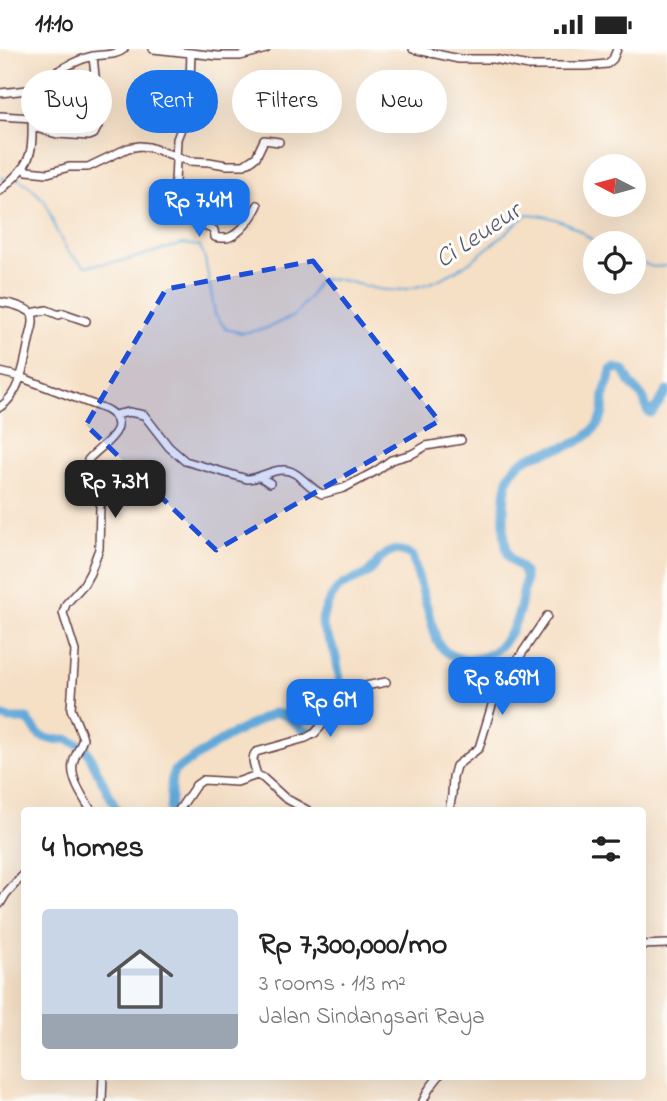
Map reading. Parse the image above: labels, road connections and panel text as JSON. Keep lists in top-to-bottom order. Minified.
{"water":["Ci Leueur"],"north":"left","page":{"status":"11:10","chip":["Buy","Rent","Filters","New"],"price":["Rp 7.4M","Rp 7.3M","Rp 8.69M","Rp 6M"],"heading":"4 homes","list":[{"name":"Rp 7,300,000/mo","note":"3 rooms · 113 m² · Jalan Sindangsari Raya"}]}}
